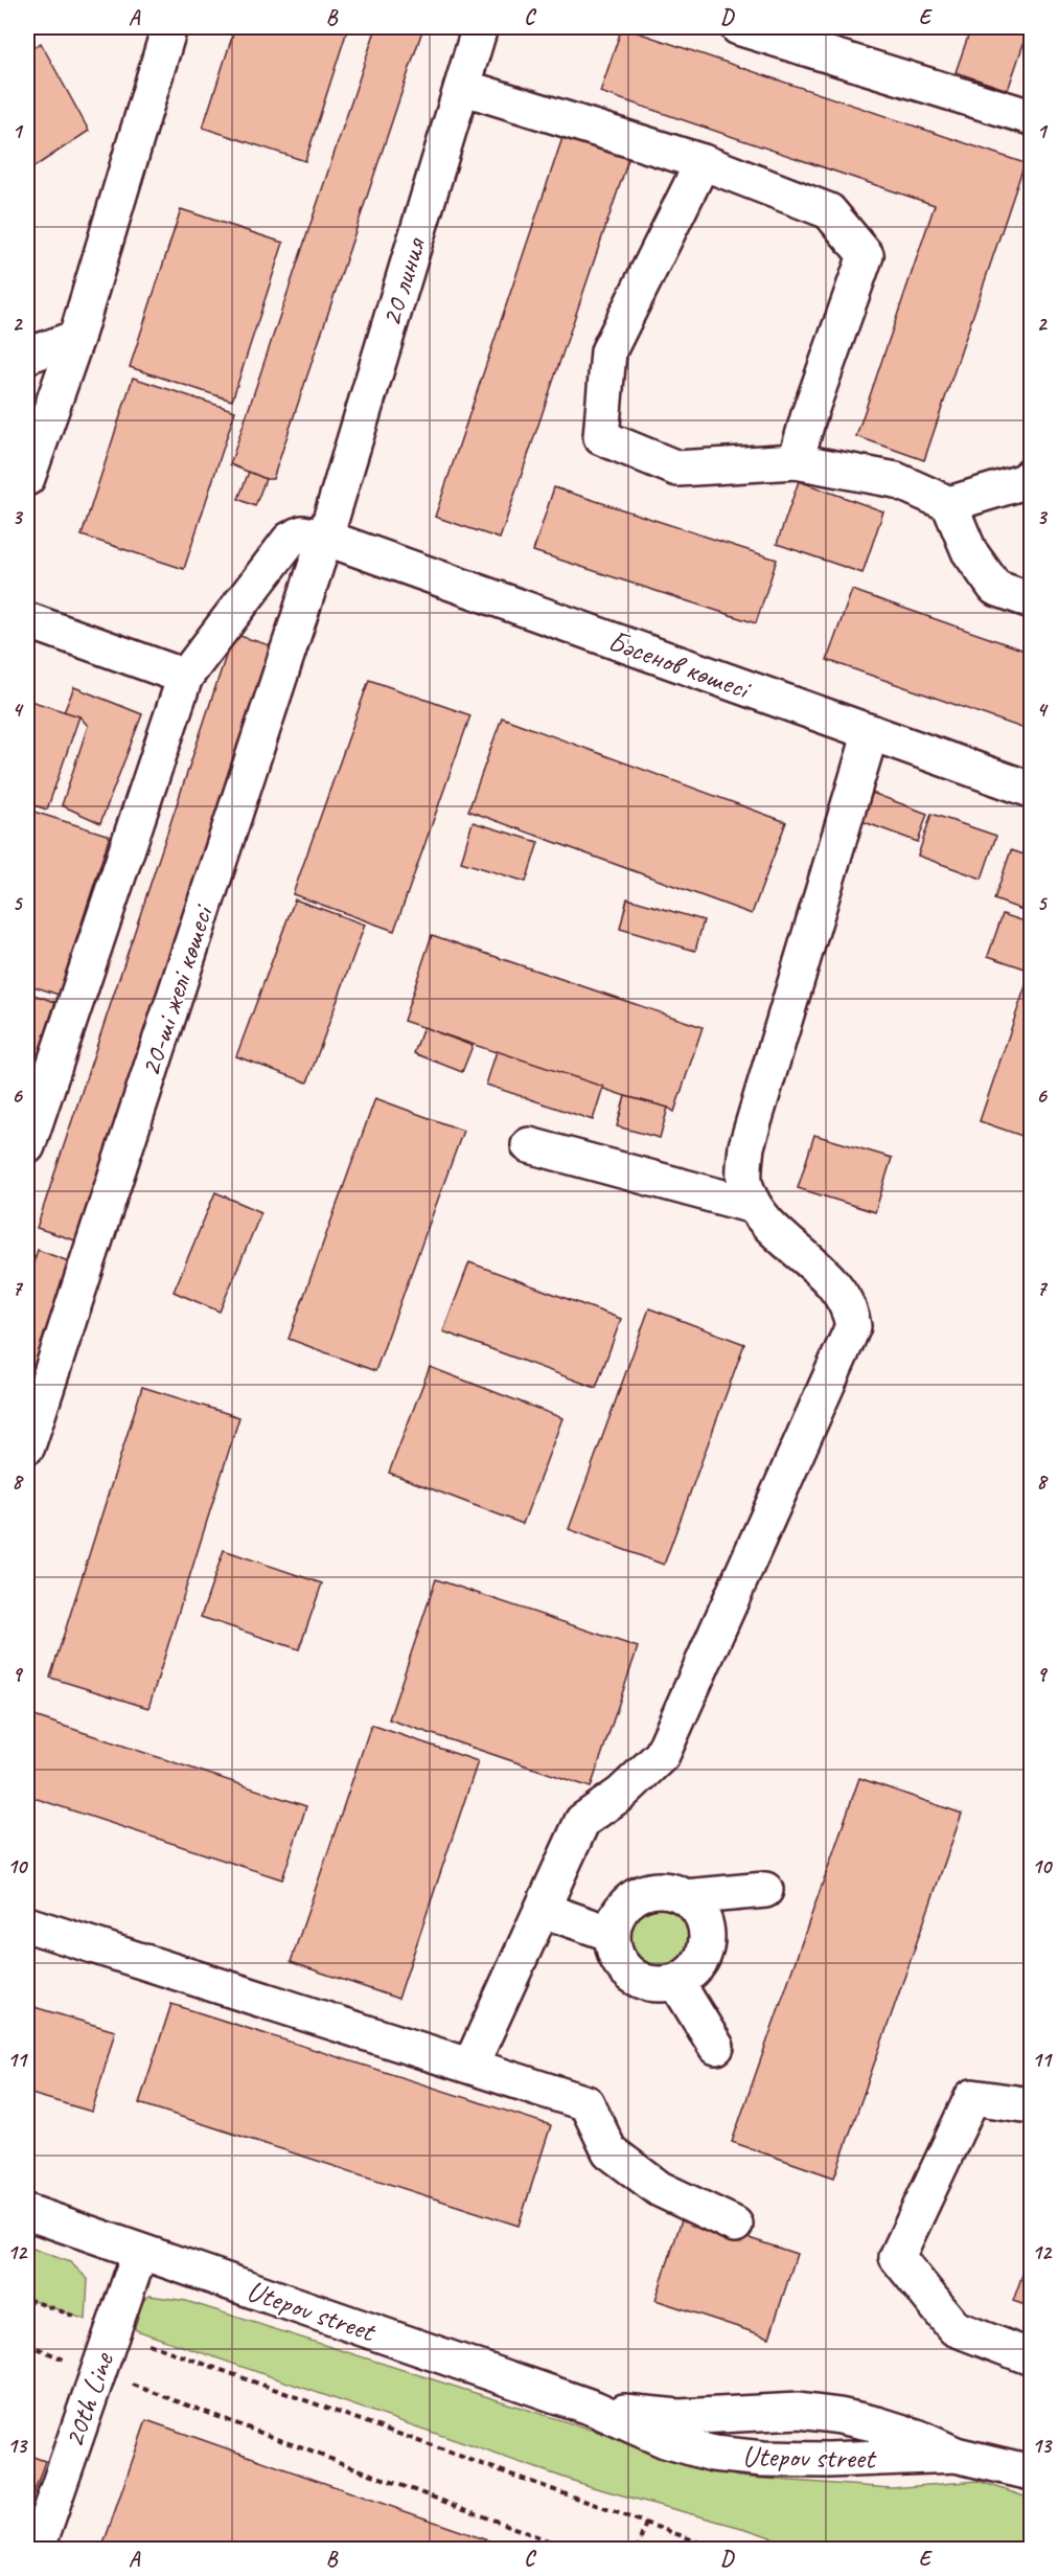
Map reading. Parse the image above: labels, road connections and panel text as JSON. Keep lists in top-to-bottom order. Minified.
{"streets":{"street":["20 линия","Бәсенов көшесі","20-ші желі көшесі","Utepov street","20th Line"]},"crossings":[["20 линия","Бәсенов көшесі"],["20 линия","20-ші желі көшесі"],["Бәсенов көшесі","20-ші желі көшесі"],["Utepov street","20th Line"]],"grid":{"columns":["A","B","C","D","E"],"rows":["1","2","3","4","5","6","7","8","9","10","11","12","13"]}}
